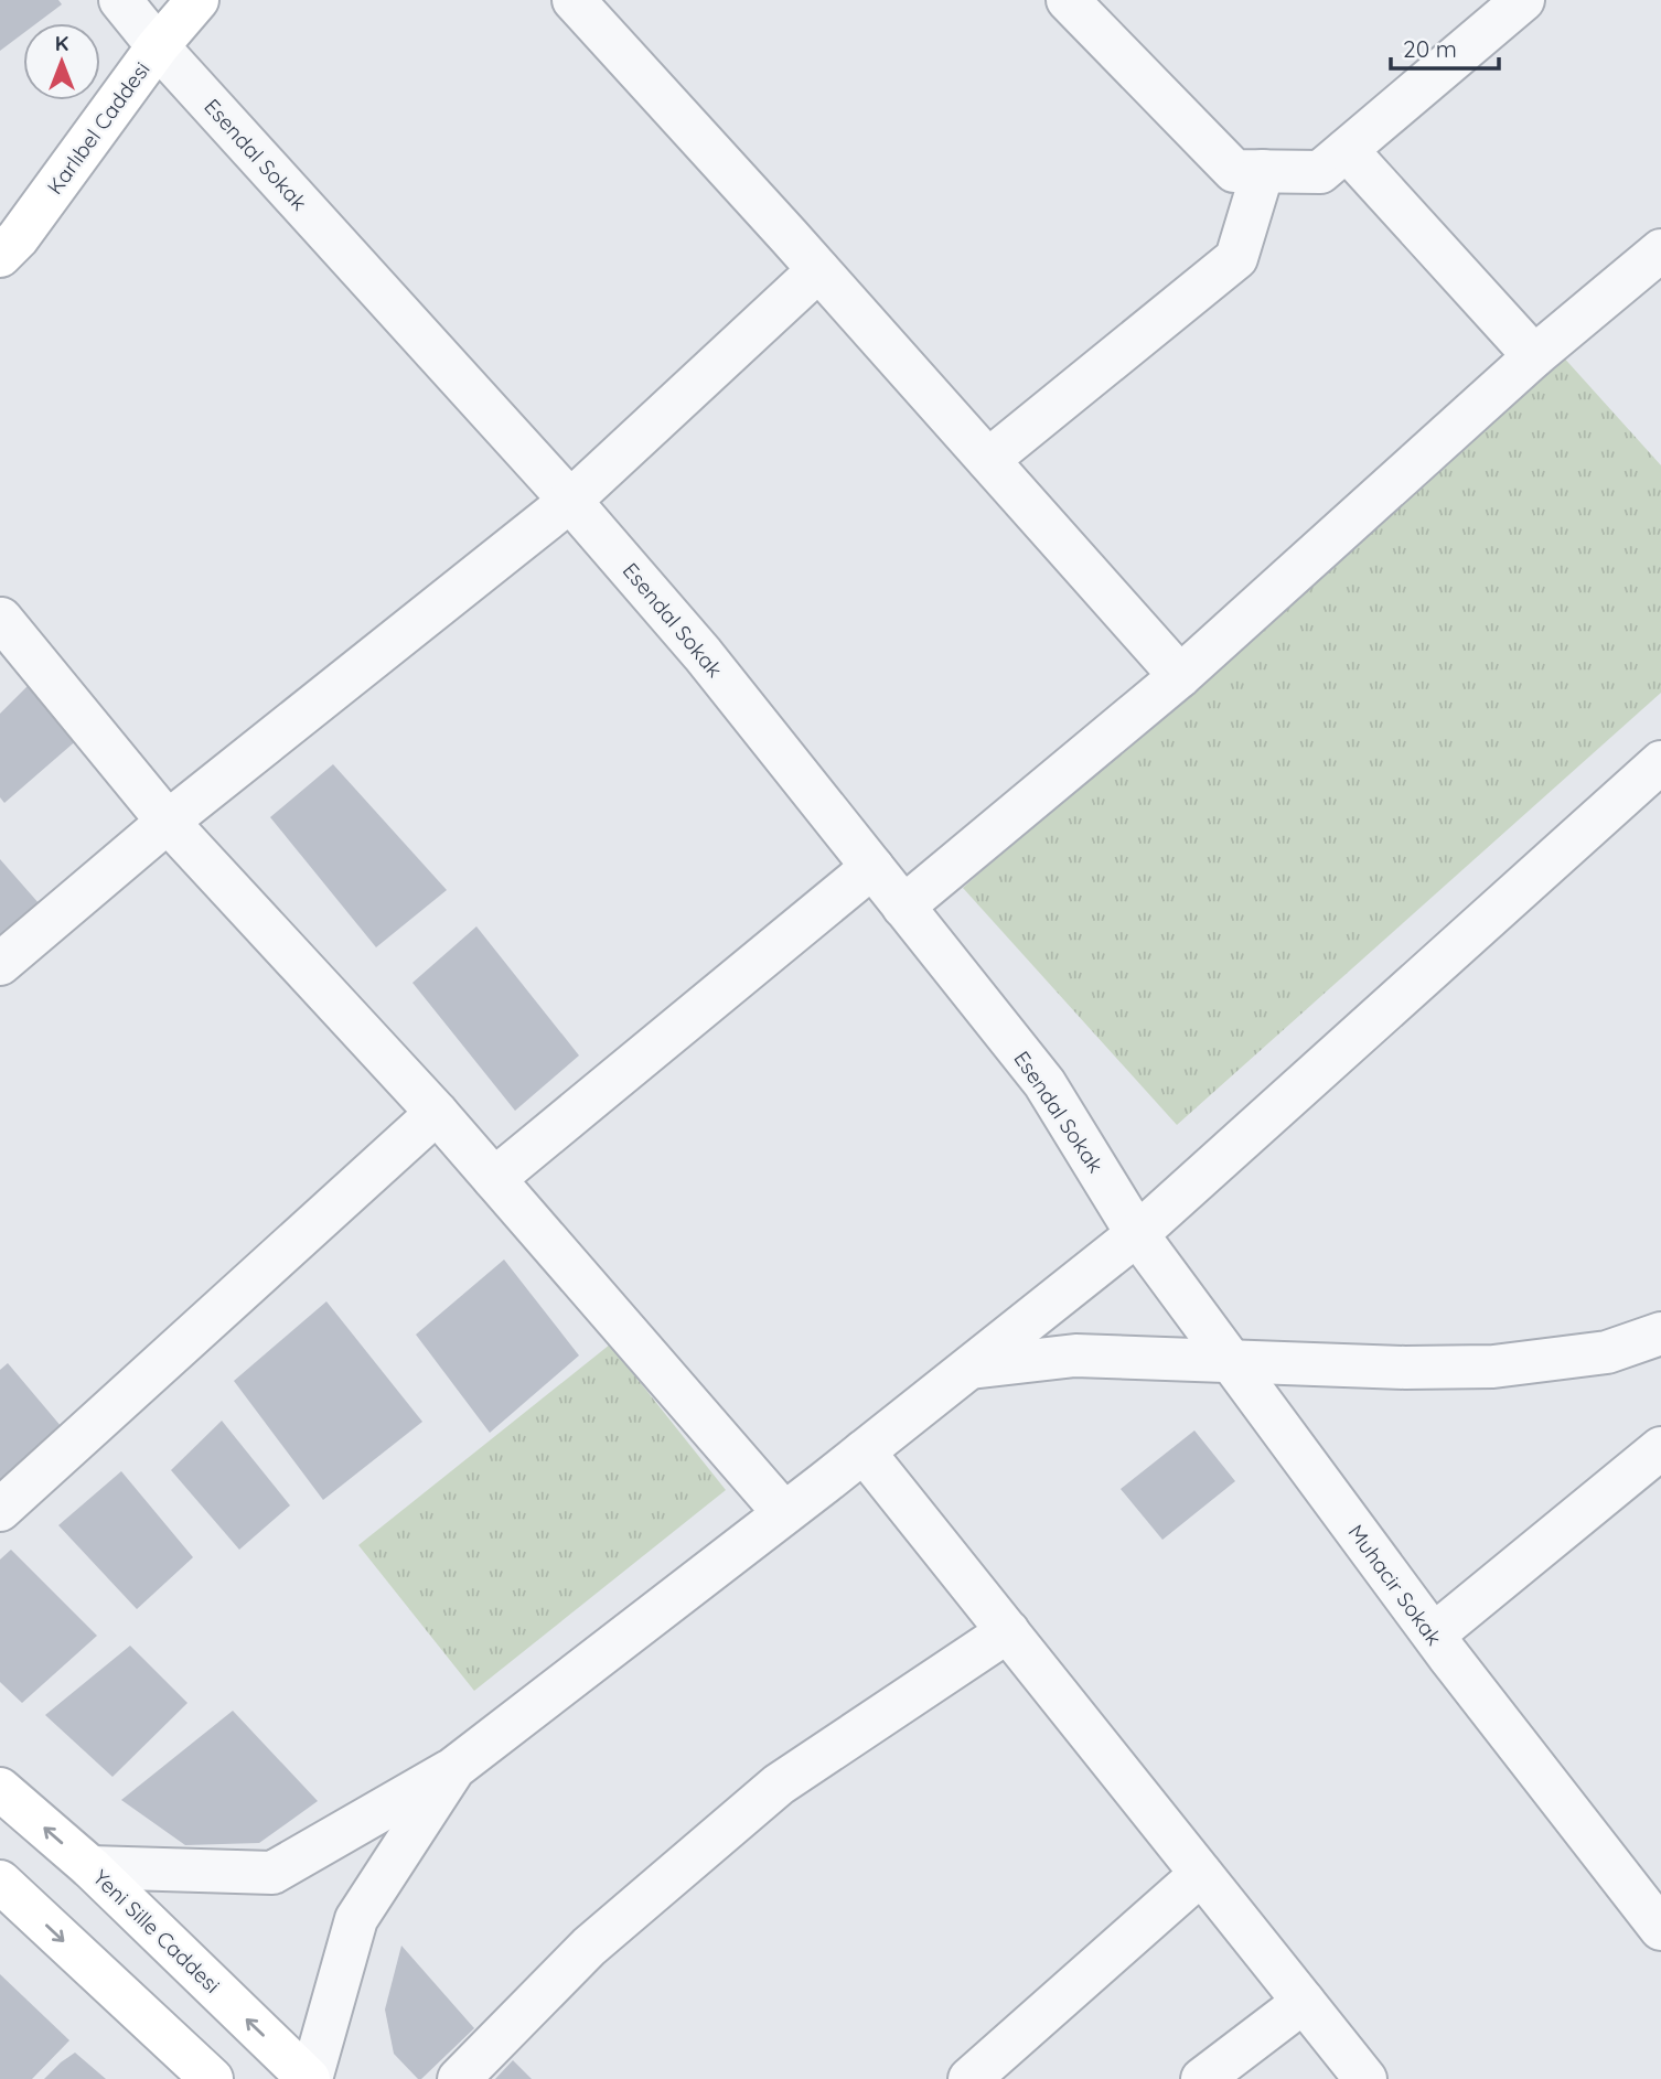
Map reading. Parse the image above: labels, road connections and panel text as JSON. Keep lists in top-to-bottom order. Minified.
{"streets":{"main road":["Karlıbel Caddesi","Yeni Sille Caddesi"],"street":["Esendal Sokak","Muhacir Sokak"]},"crossings":[["Karlıbel Caddesi","Esendal Sokak"],["Esendal Sokak","Muhacir Sokak"]],"scale_bar":"20 m","north":"top"}
